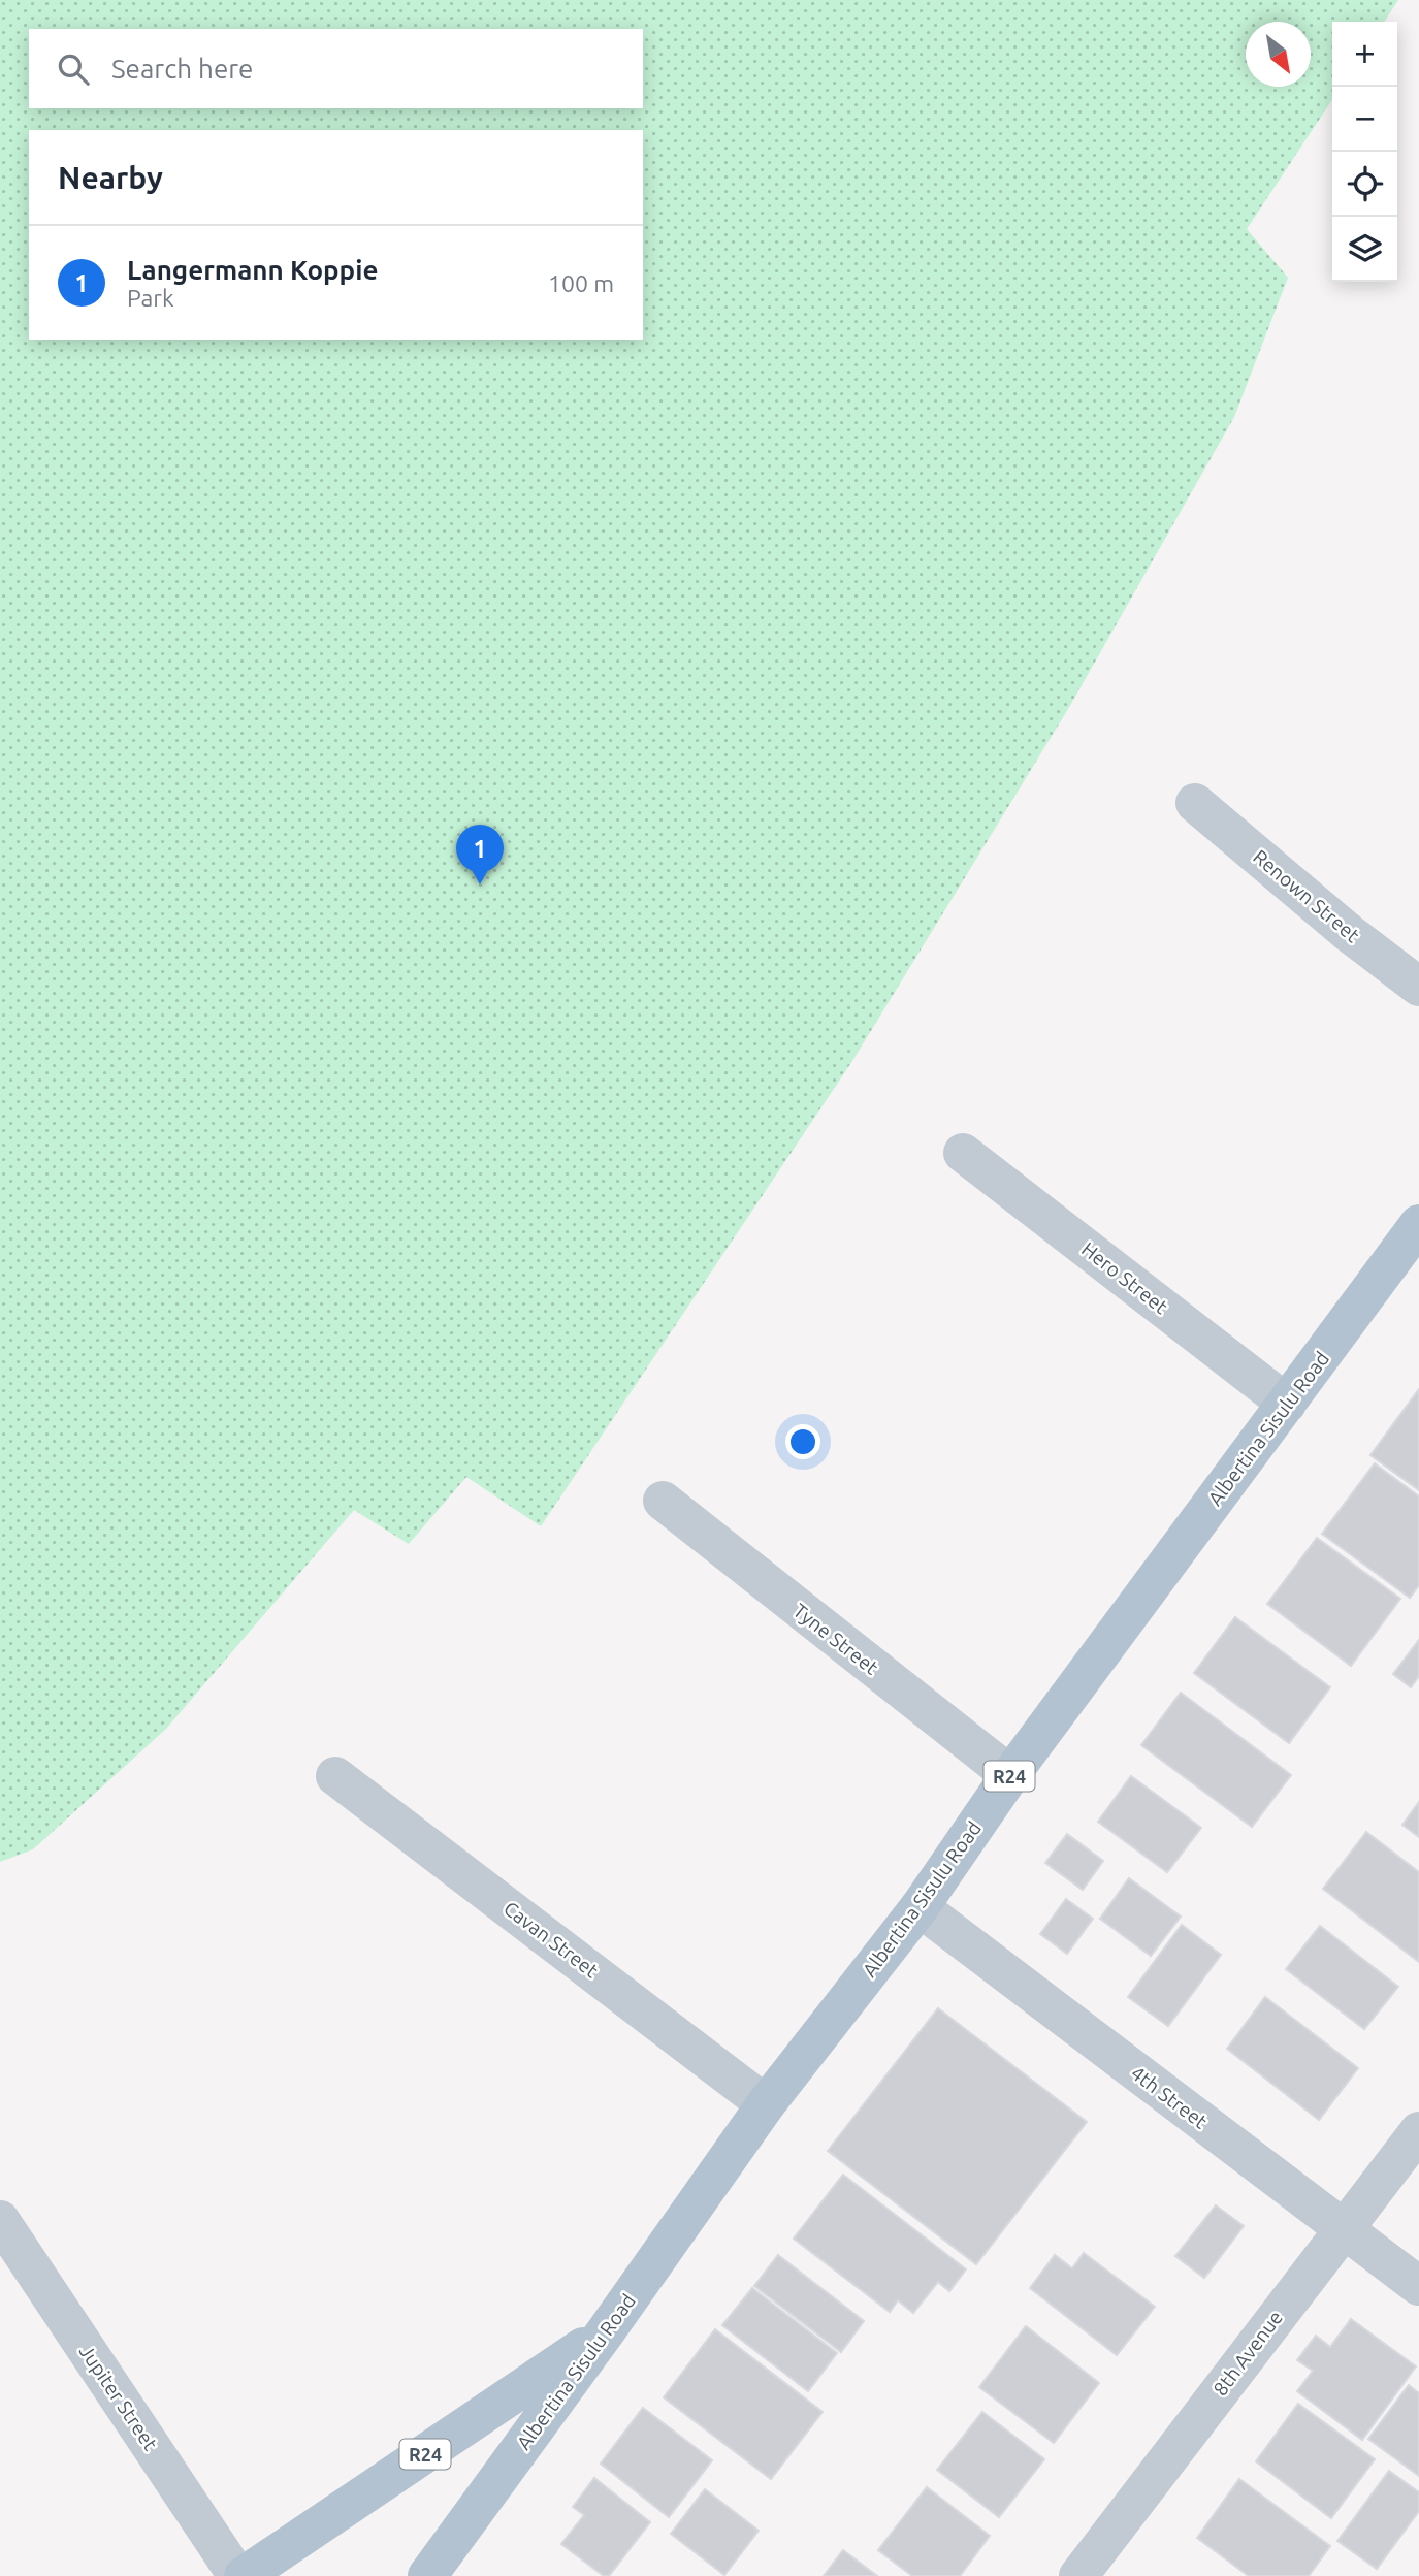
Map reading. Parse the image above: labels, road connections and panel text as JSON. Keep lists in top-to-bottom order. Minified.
{"streets":{"main road":["Albertina Sisulu Road","R24"],"street":["Renown Street","Hero Street","Tyne Street","Cavan Street","4th Street","8th Avenue","Jupiter Street"]},"crossings":[["Hero Street","Albertina Sisulu Road"],["Albertina Sisulu Road","Tyne Street"],["Albertina Sisulu Road","R24"],["Albertina Sisulu Road","Cavan Street"],["Albertina Sisulu Road","4th Street"],["4th Street","8th Avenue"]],"north":"bottom right","page":{"map_buttons":["+","−"],"search":"Search here","heading":"Nearby","list":[{"mark":"1","name":"Langermann Koppie","note":"Park","value":"100 m"}],"pins":"1"}}
